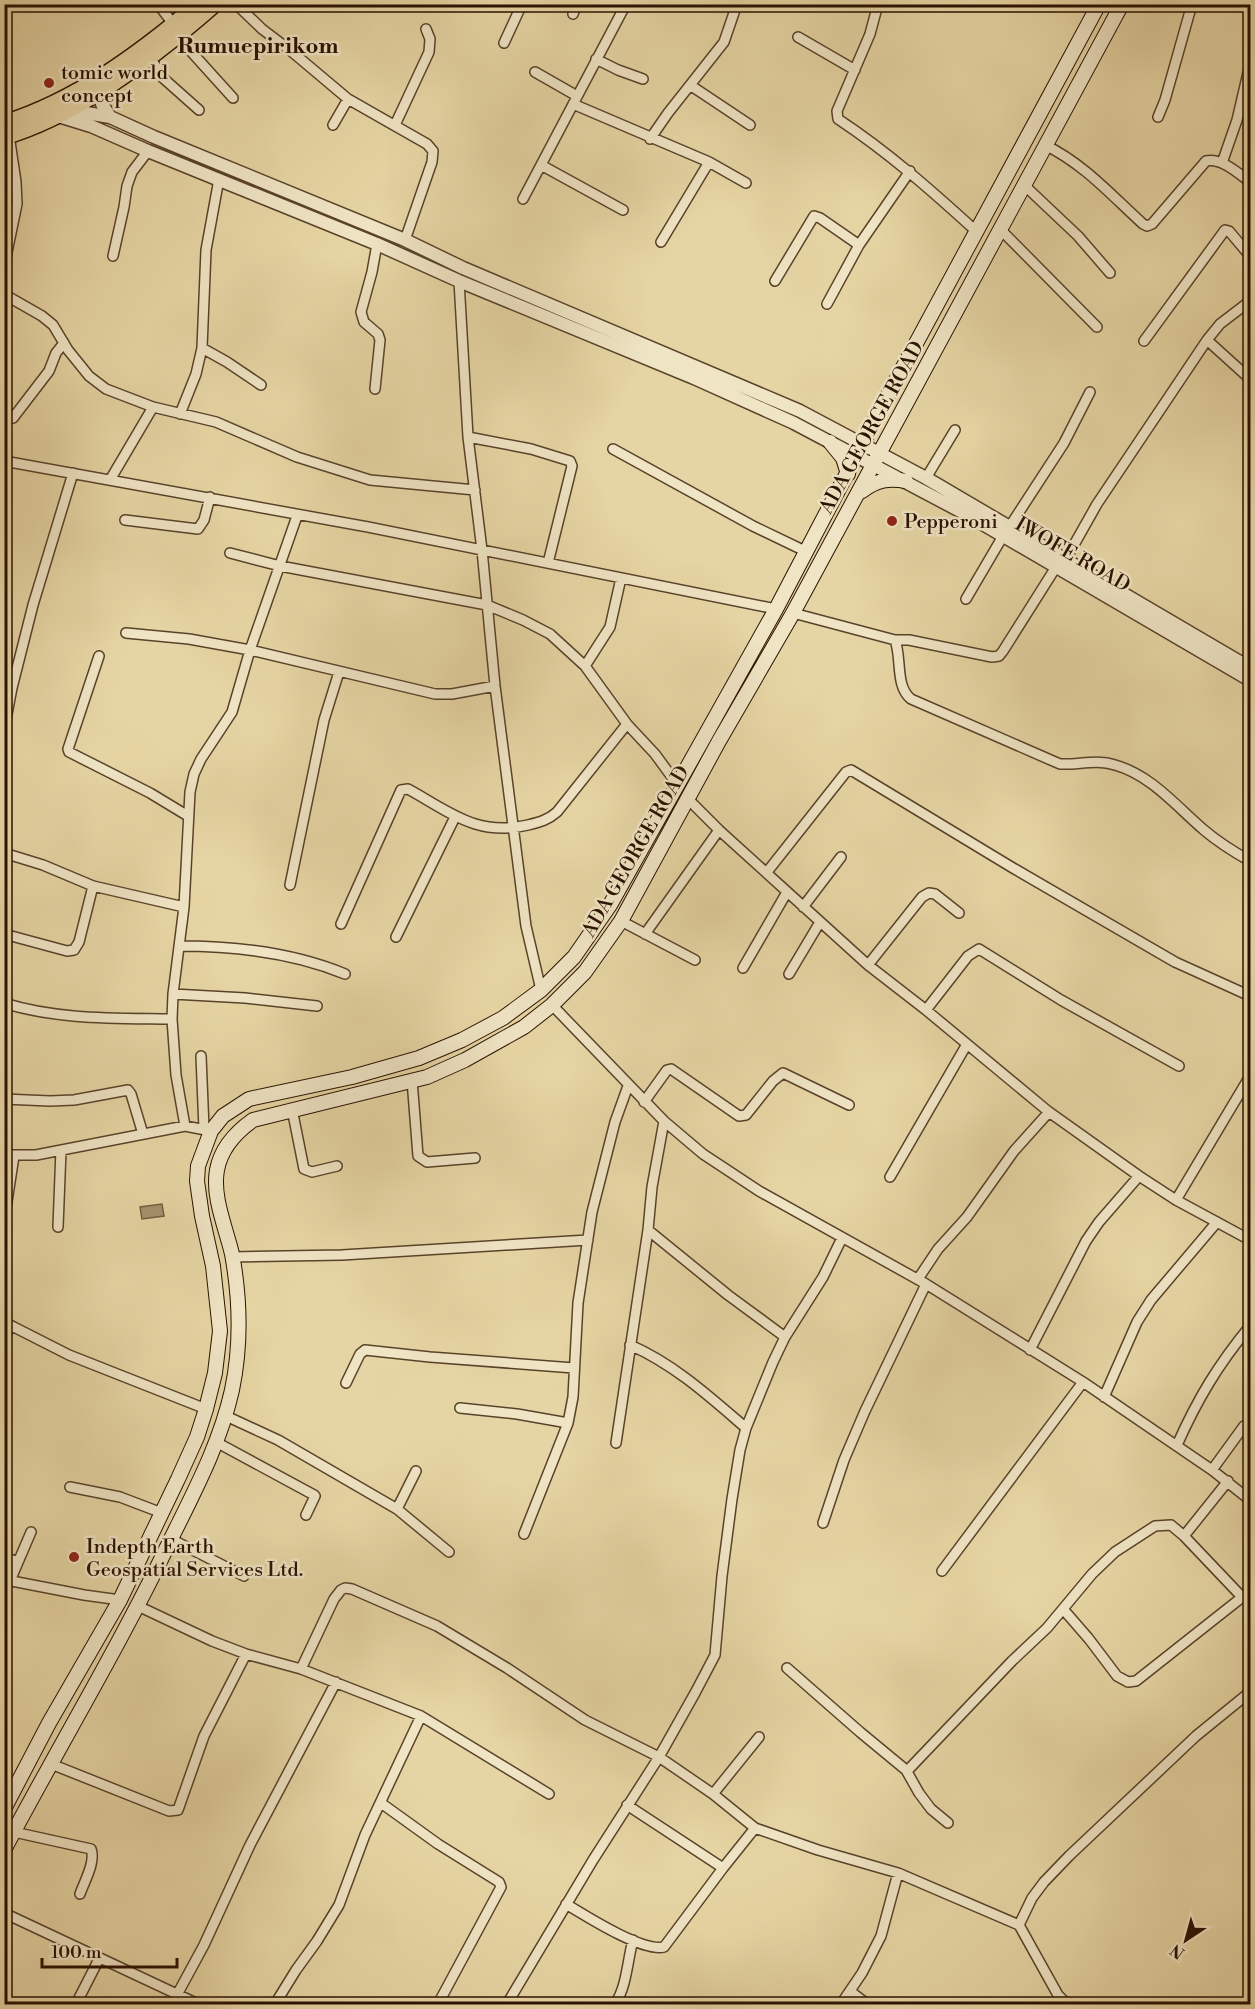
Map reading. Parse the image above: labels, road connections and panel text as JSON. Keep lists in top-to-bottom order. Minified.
{"streets":{"main road":["ADA GEORGE ROAD"],"street":["IWOFE ROAD"]},"crossings":[["ADA GEORGE ROAD","IWOFE ROAD"]],"districts":["Rumuepirikom"],"places":["tomic world concept","Pepperoni","Indepth Earth Geospatial Services Ltd."],"scale_bar":"100 m","north":"bottom left"}
